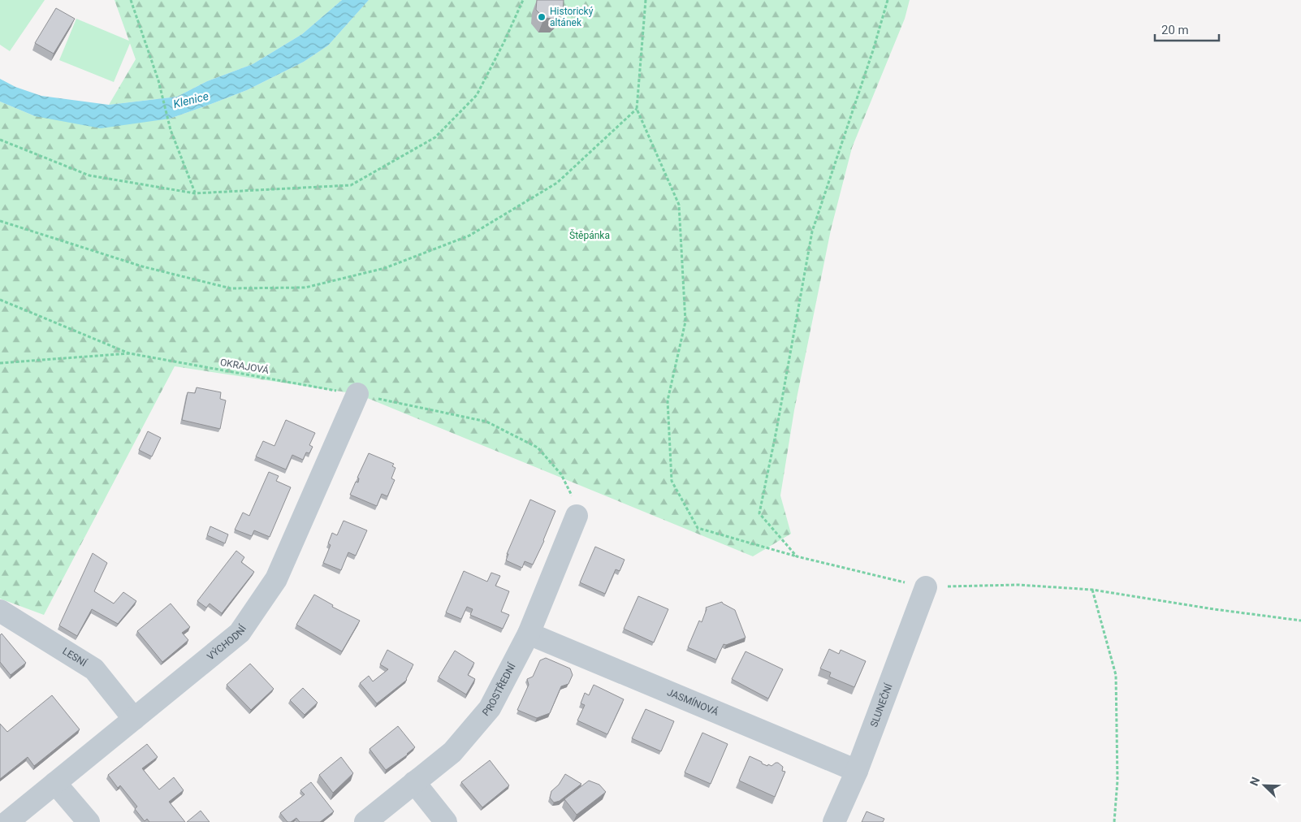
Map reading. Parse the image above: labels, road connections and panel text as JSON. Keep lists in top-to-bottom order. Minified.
{"streets":{"street":["VÝCHODNÍ","LESNÍ","PROSTŘEDNÍ","JASMÍNOVÁ","SLUNEČNÍ"],"path":["OKRAJOVÁ"]},"crossings":[["OKRAJOVÁ","VÝCHODNÍ"],["OKRAJOVÁ","PROSTŘEDNÍ"],["VÝCHODNÍ","LESNÍ"],["PROSTŘEDNÍ","JASMÍNOVÁ"],["JASMÍNOVÁ","SLUNEČNÍ"]],"water":["Klenice"],"parks":["Štěpánka"],"places":["Historický altánek"],"scale_bar":"20 m","north":"top left"}
